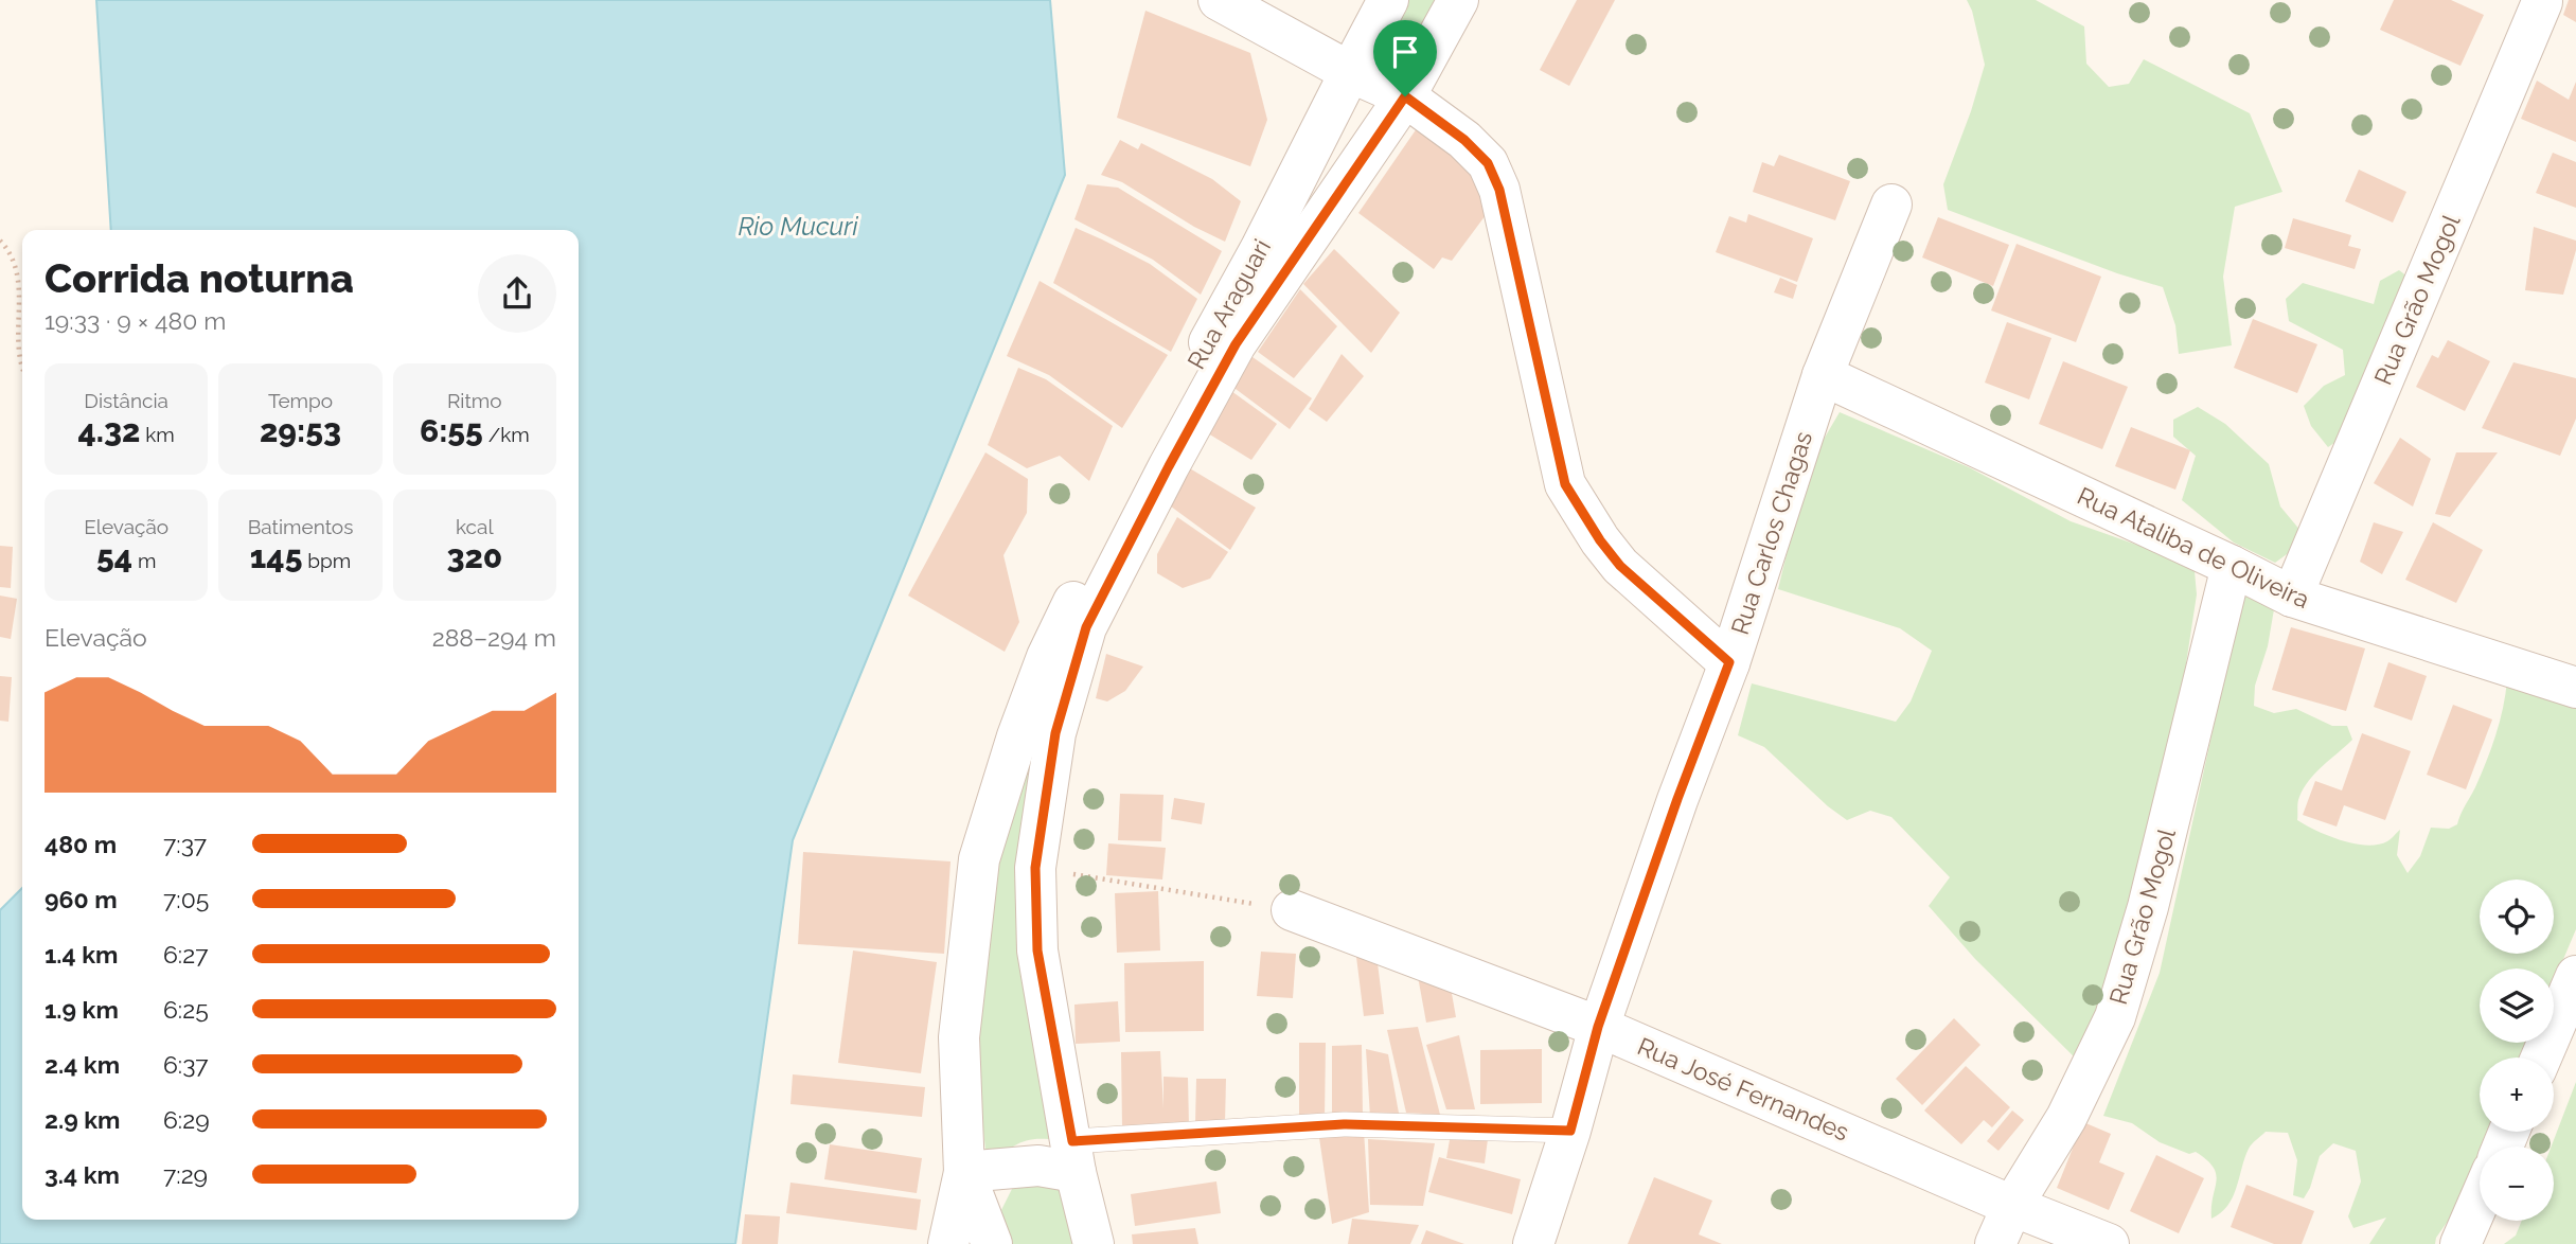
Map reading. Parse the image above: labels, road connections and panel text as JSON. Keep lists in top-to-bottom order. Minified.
{"streets":{"street":["Rua Grão Mogol","Rua Araguari","Rua Carlos Chagas","Rua Ataliba de Oliveira","Rua José Fernandes"]},"crossings":[["Rua Grão Mogol","Rua Ataliba de Oliveira"],["Rua Grão Mogol","Rua José Fernandes"],["Rua Carlos Chagas","Rua Ataliba de Oliveira"],["Rua Carlos Chagas","Rua José Fernandes"]],"water":["Rio Mucuri"],"page":{"heading":["Corrida noturna","19:33 · 9 × 480 m"],"stats":[["Distância","4.32 km"],["Tempo","29:53"],["Ritmo","6:55 /km"],["Elevação","54 m"],["Batimentos","145 bpm"],["kcal","320"]],"chart":["Elevação","288–294 m"],"list":[{"name":"480 m","note":"7:37"},{"name":"960 m","note":"7:05"},{"name":"1.4 km","note":"6:27"},{"name":"1.9 km","note":"6:25"},{"name":"2.4 km","note":"6:37"},{"name":"2.9 km","note":"6:29"},{"name":"3.4 km","note":"7:29"}],"map_buttons":["+","−"]}}
